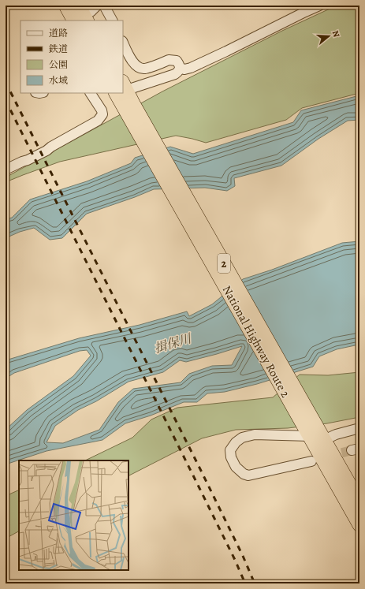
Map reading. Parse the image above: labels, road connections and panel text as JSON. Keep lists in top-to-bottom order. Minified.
{"streets":{"highway":["2","National Highway Route 2"]},"water":["揖保川"],"legend":["道路","鉄道","公園","水域"],"north":"right"}
